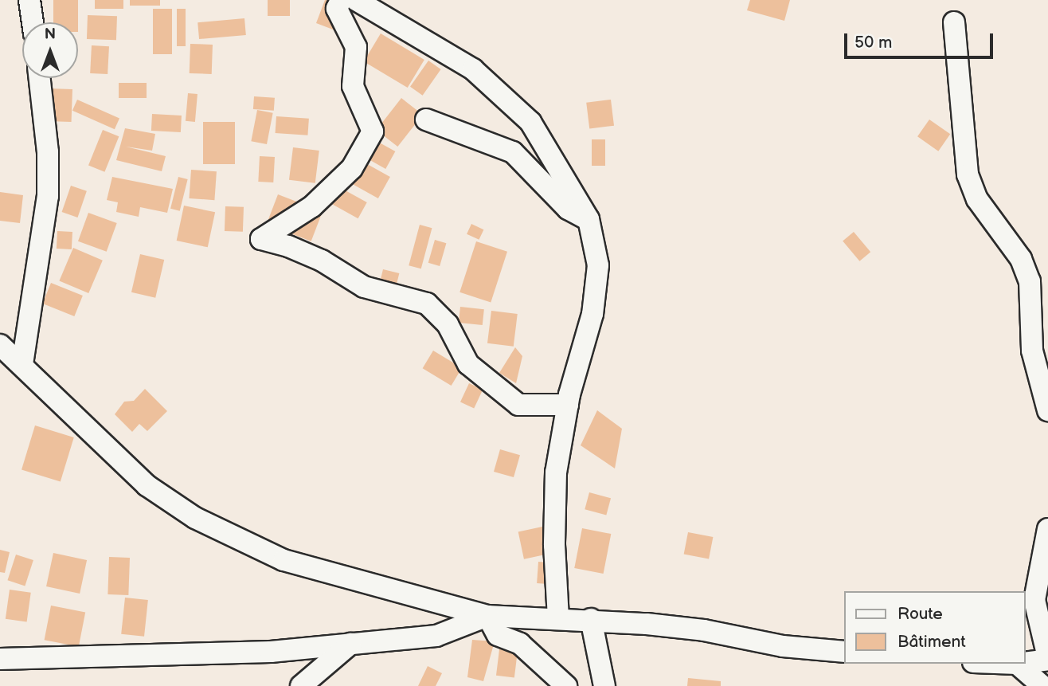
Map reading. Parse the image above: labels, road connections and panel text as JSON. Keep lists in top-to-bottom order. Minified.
{"legend":["Route","Bâtiment"],"scale_bar":"50 m","north":"top"}
